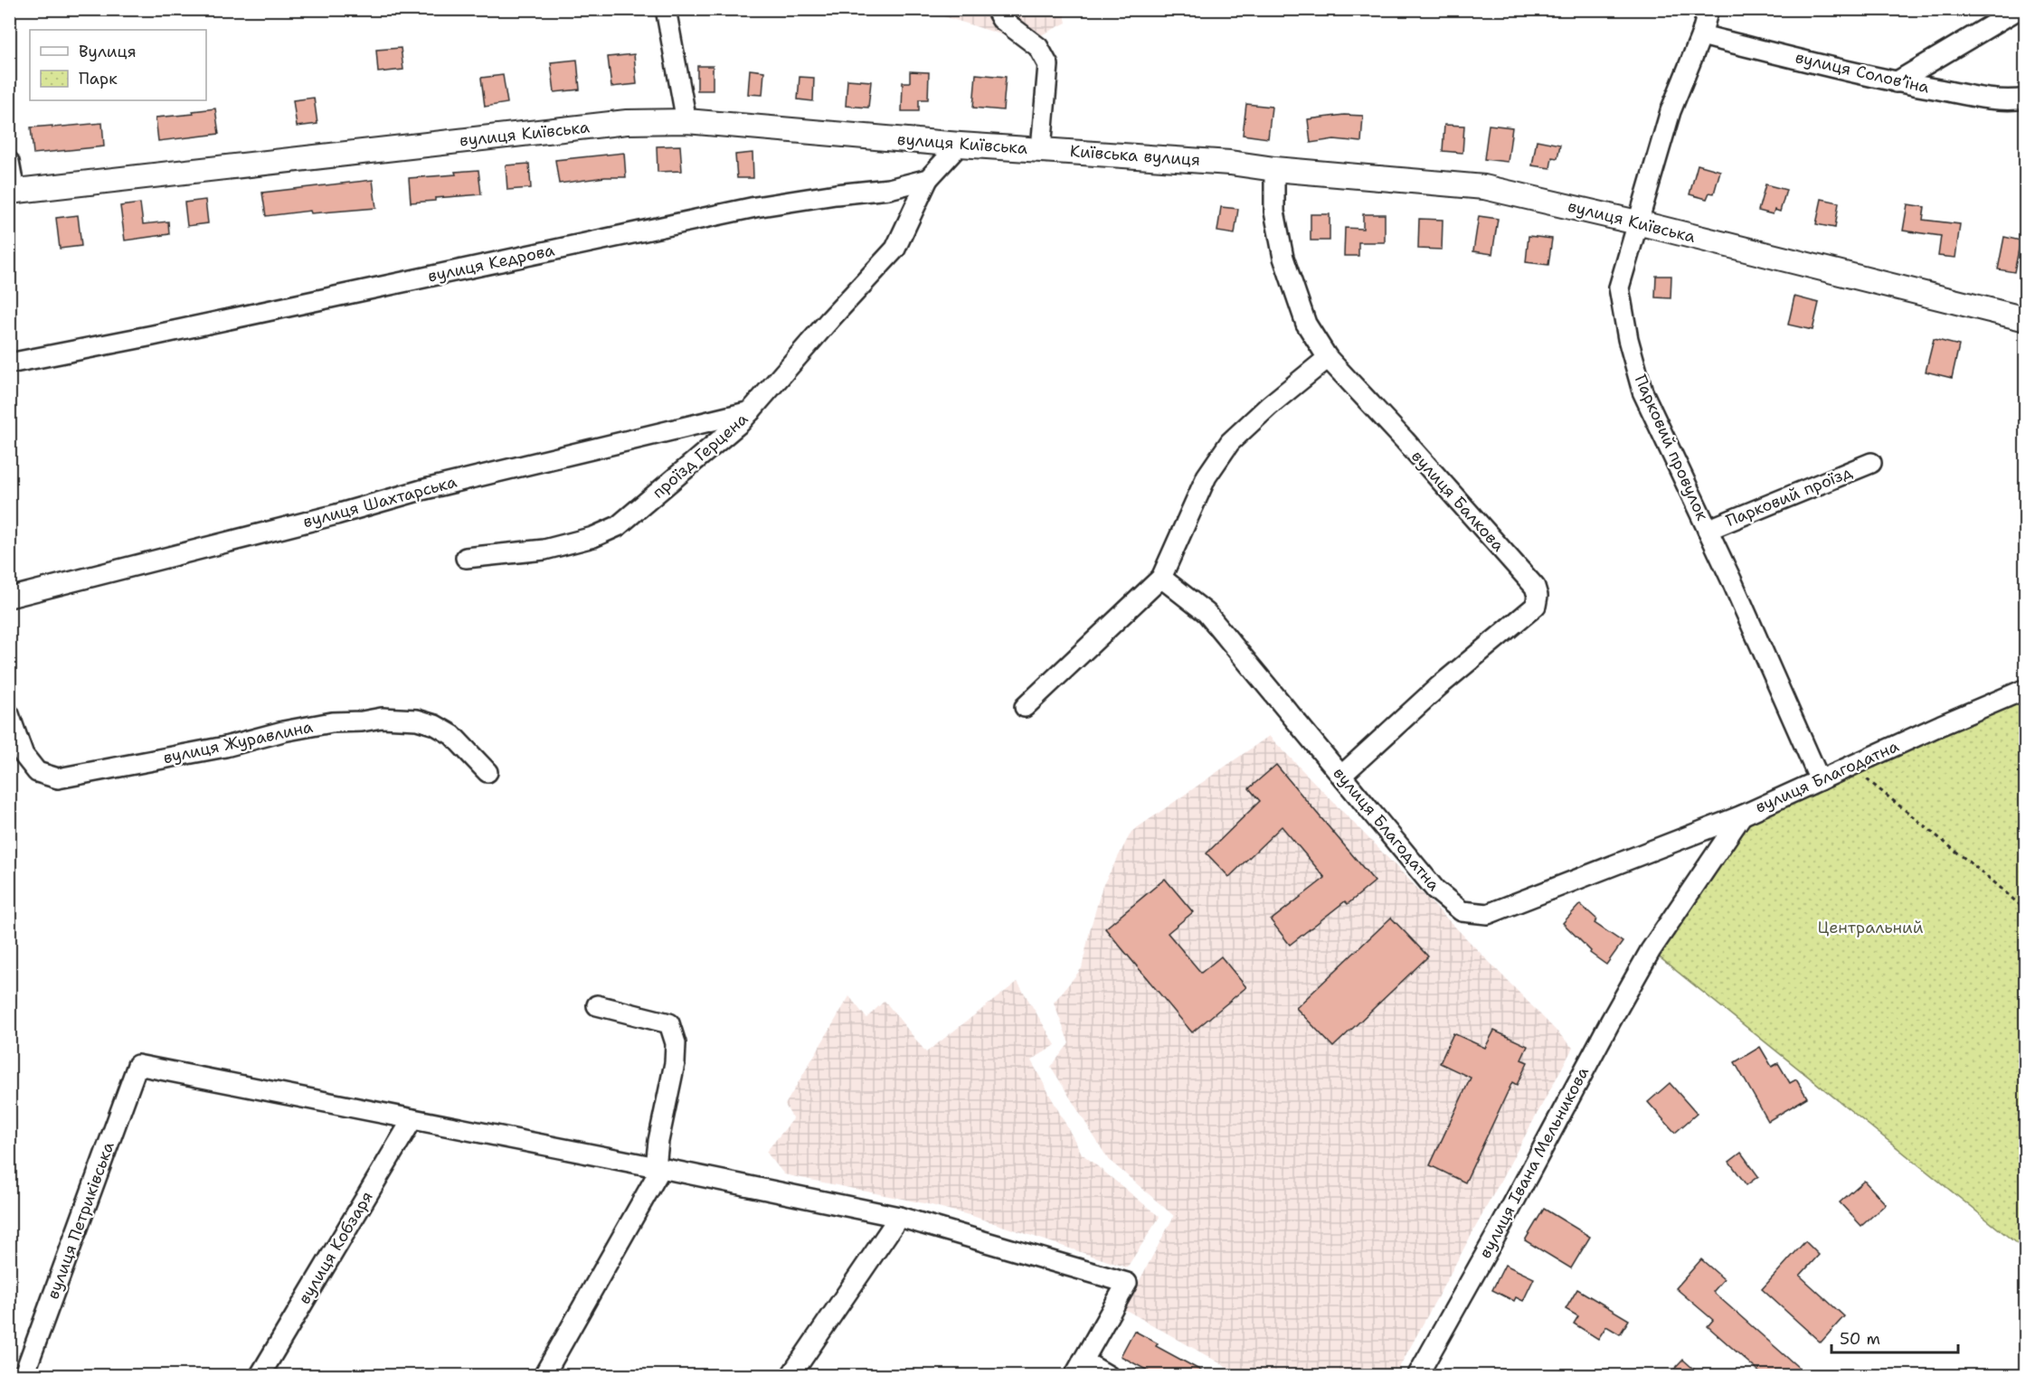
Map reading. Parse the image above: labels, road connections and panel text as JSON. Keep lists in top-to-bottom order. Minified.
{"streets":{"main road":["вулиця Київська","Київська вулиця"],"street":["вулиця Соловʼїна","вулиця Кедрова","Парковий провулок","проїзд Герцена","Парковий проїзд","вулиця Балкова","вулиця Шахтарська","вулиця Журавлина","вулиця Благодатна","вулиця Івана Мельникова","вулиця Петриківська","вулиця Кобзаря"]},"crossings":[["вулиця Соловʼїна","Парковий провулок"],["вулиця Київська","Київська вулиця"],["вулиця Київська","Парковий провулок"],["вулиця Київська","вулиця Балкова"],["вулиця Кедрова","проїзд Герцена"],["Парковий провулок","Парковий проїзд"],["Парковий провулок","вулиця Благодатна"],["проїзд Герцена","вулиця Шахтарська"],["вулиця Балкова","вулиця Благодатна"],["вулиця Благодатна","вулиця Івана Мельникова"],["вулиця Петриківська","вулиця Кобзаря"]],"parks":["Центральний"],"legend":["Вулиця","Парк"],"scale_bar":"50 m"}
